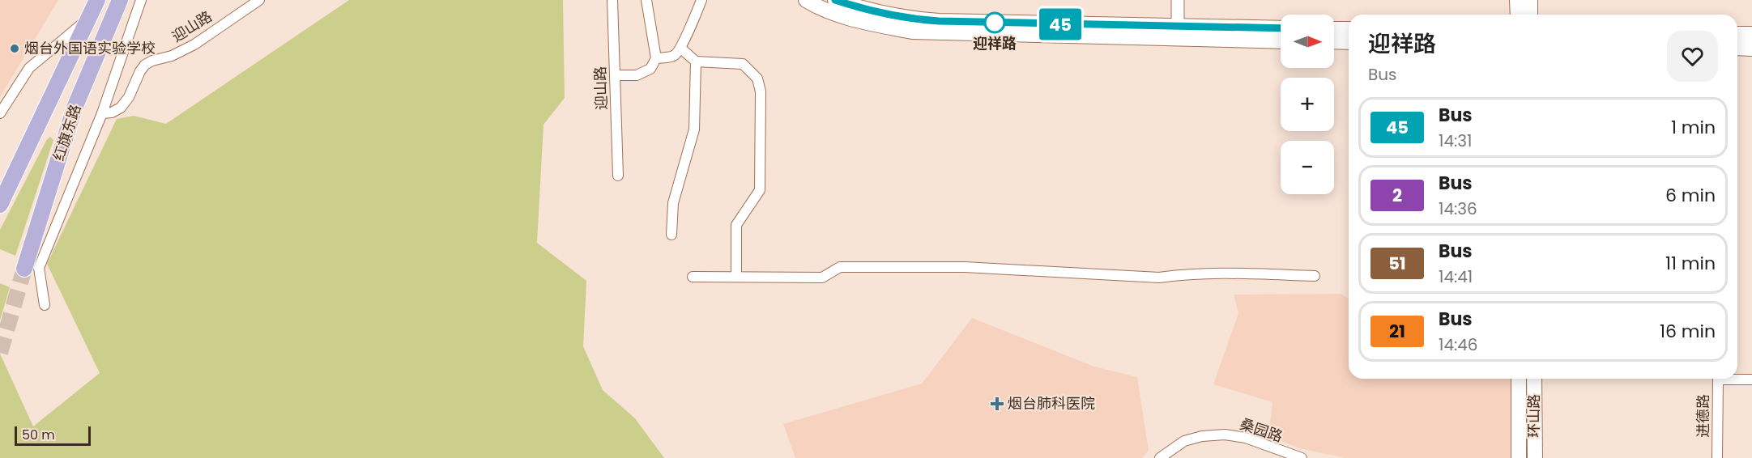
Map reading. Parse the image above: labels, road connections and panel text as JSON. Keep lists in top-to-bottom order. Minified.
{"streets":{"main road":["红旗东路","环山路"],"street":["迎山路","进德路","桑园路"]},"places":{"other":["迎祥路","烟台外国语实验学校"],"health":["烟台肺科医院"]},"lines":["bus line 45"],"scale_bar":"50 m","north":"right","page":{"on_map":"45","map_buttons":["+","−"],"heading":["迎祥路","Bus"],"list":[{"mark":"45","name":"Bus","note":"14:31","value":"1 min"},{"mark":"2","name":"Bus","note":"14:36","value":"6 min"},{"mark":"51","name":"Bus","note":"14:41","value":"11 min"},{"mark":"21","name":"Bus","note":"14:46","value":"16 min"}],"scale":"50 m"}}
